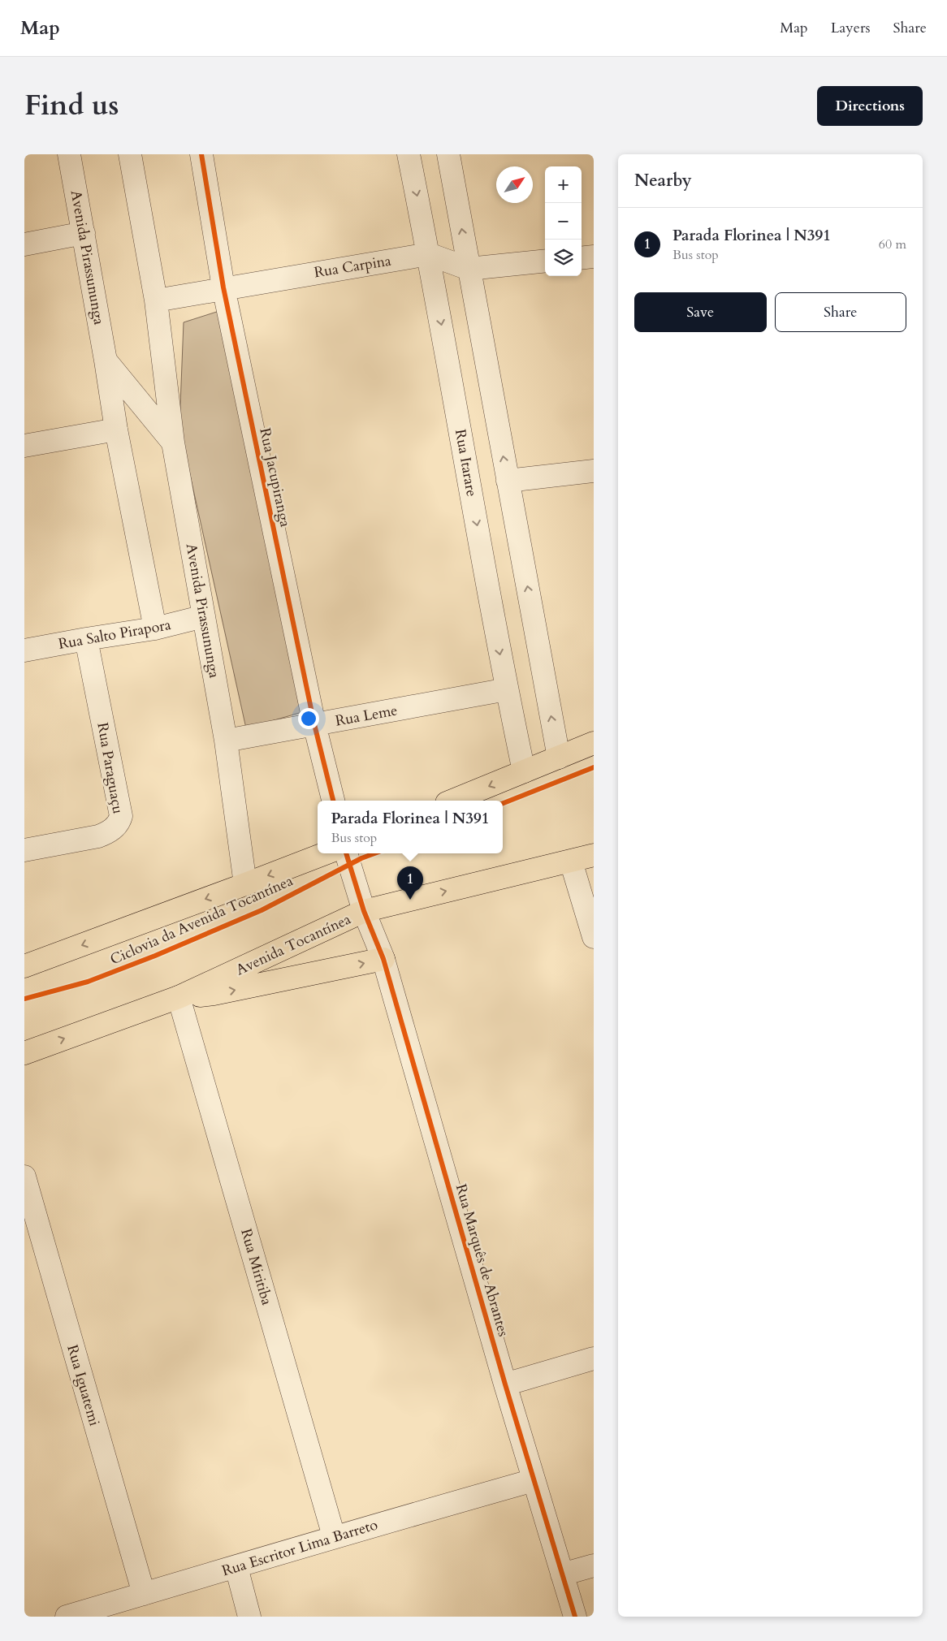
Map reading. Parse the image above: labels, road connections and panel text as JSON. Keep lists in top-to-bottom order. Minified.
{"streets":{"main road":["Avenida Tocantínea"],"street":["Avenida Pirassununga","Rua Carpina","Rua Itarare","Rua Jacupiranga","Rua Salto Pirapora","Rua Leme","Rua Paraguaçu","Rua Marquês de Abrantes","Rua Miritiba","Rua Iguatemi","Rua Escritor Lima Barreto"],"cycle path":["Ciclovia da Avenida Tocantínea"]},"crossings":[["Avenida Pirassununga","Rua Salto Pirapora"],["Avenida Pirassununga","Rua Leme"],["Rua Carpina","Rua Itarare"],["Rua Carpina","Rua Jacupiranga"],["Rua Itarare","Rua Leme"],["Rua Jacupiranga","Rua Leme"],["Rua Salto Pirapora","Rua Paraguaçu"],["Avenida Tocantínea","Rua Marquês de Abrantes"],["Avenida Tocantínea","Rua Miritiba"],["Rua Marquês de Abrantes","Rua Escritor Lima Barreto"],["Rua Miritiba","Rua Escritor Lima Barreto"],["Rua Iguatemi","Rua Escritor Lima Barreto"]],"north":"top right","page":{"header":"Map","nav":["Map","Layers","Share"],"title":"Find us","buttons":["Directions",["Save","Share"]],"heading":"Nearby","map_buttons":["+","−"],"list":[{"mark":"1","name":"Parada Florinea | N391","note":"Bus stop","value":"60 m"}],"popup":["Parada Florinea | N391","Bus stop"],"pins":"1"}}
